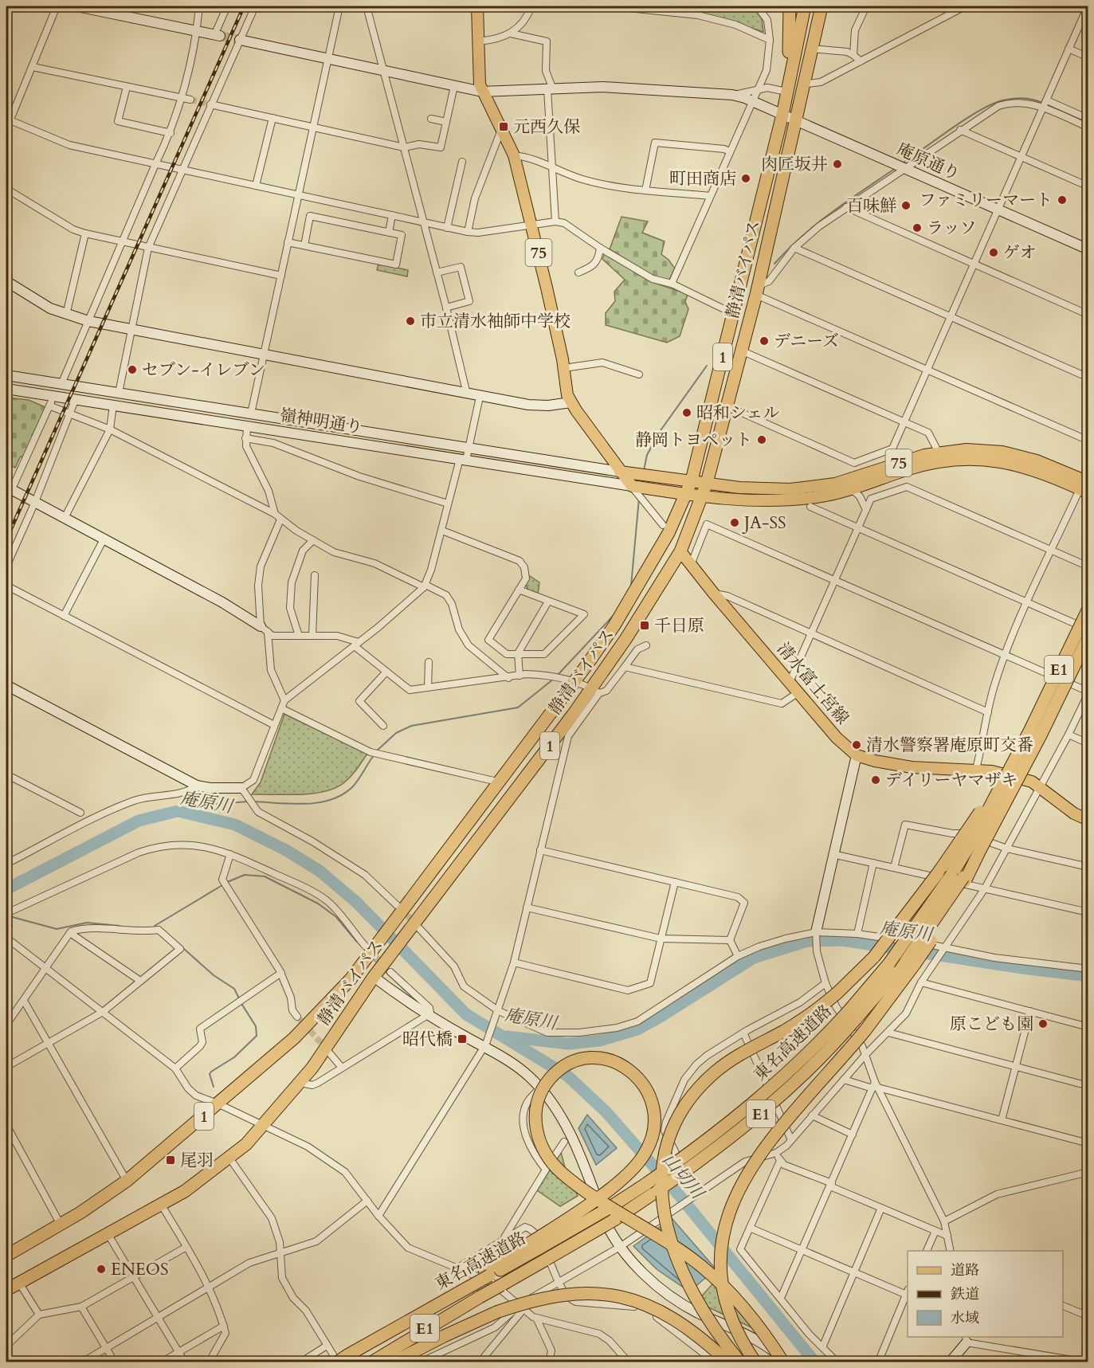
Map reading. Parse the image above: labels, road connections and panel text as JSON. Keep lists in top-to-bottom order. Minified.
{"streets":{"highway":["静清バイパス","1","E1","東名高速道路"],"main road":["75","清水富士宮線"],"street":["庵原通り","嶺神明通り"]},"crossings":[["庵原通り","75"],["庵原通り","静清バイパス"],["75","静清バイパス"],["75","嶺神明通り"],["静清バイパス","清水富士宮線"]],"water":["庵原川","山切川"],"places":{"transit":["元西久保","千日原","昭代橋","尾羽"],"other":["肉匠坂井","町田商店","ファミリーマート","百味鮮","ラッソ","ゲオ","市立清水袖師中学校","デニーズ","セブン-イレブン","昭和シェル","静岡トヨペット","JA-SS","清水警察署庵原町交番","デイリーヤマザキ","原こども園","ENEOS"]},"legend":["道路","鉄道","水域"]}
